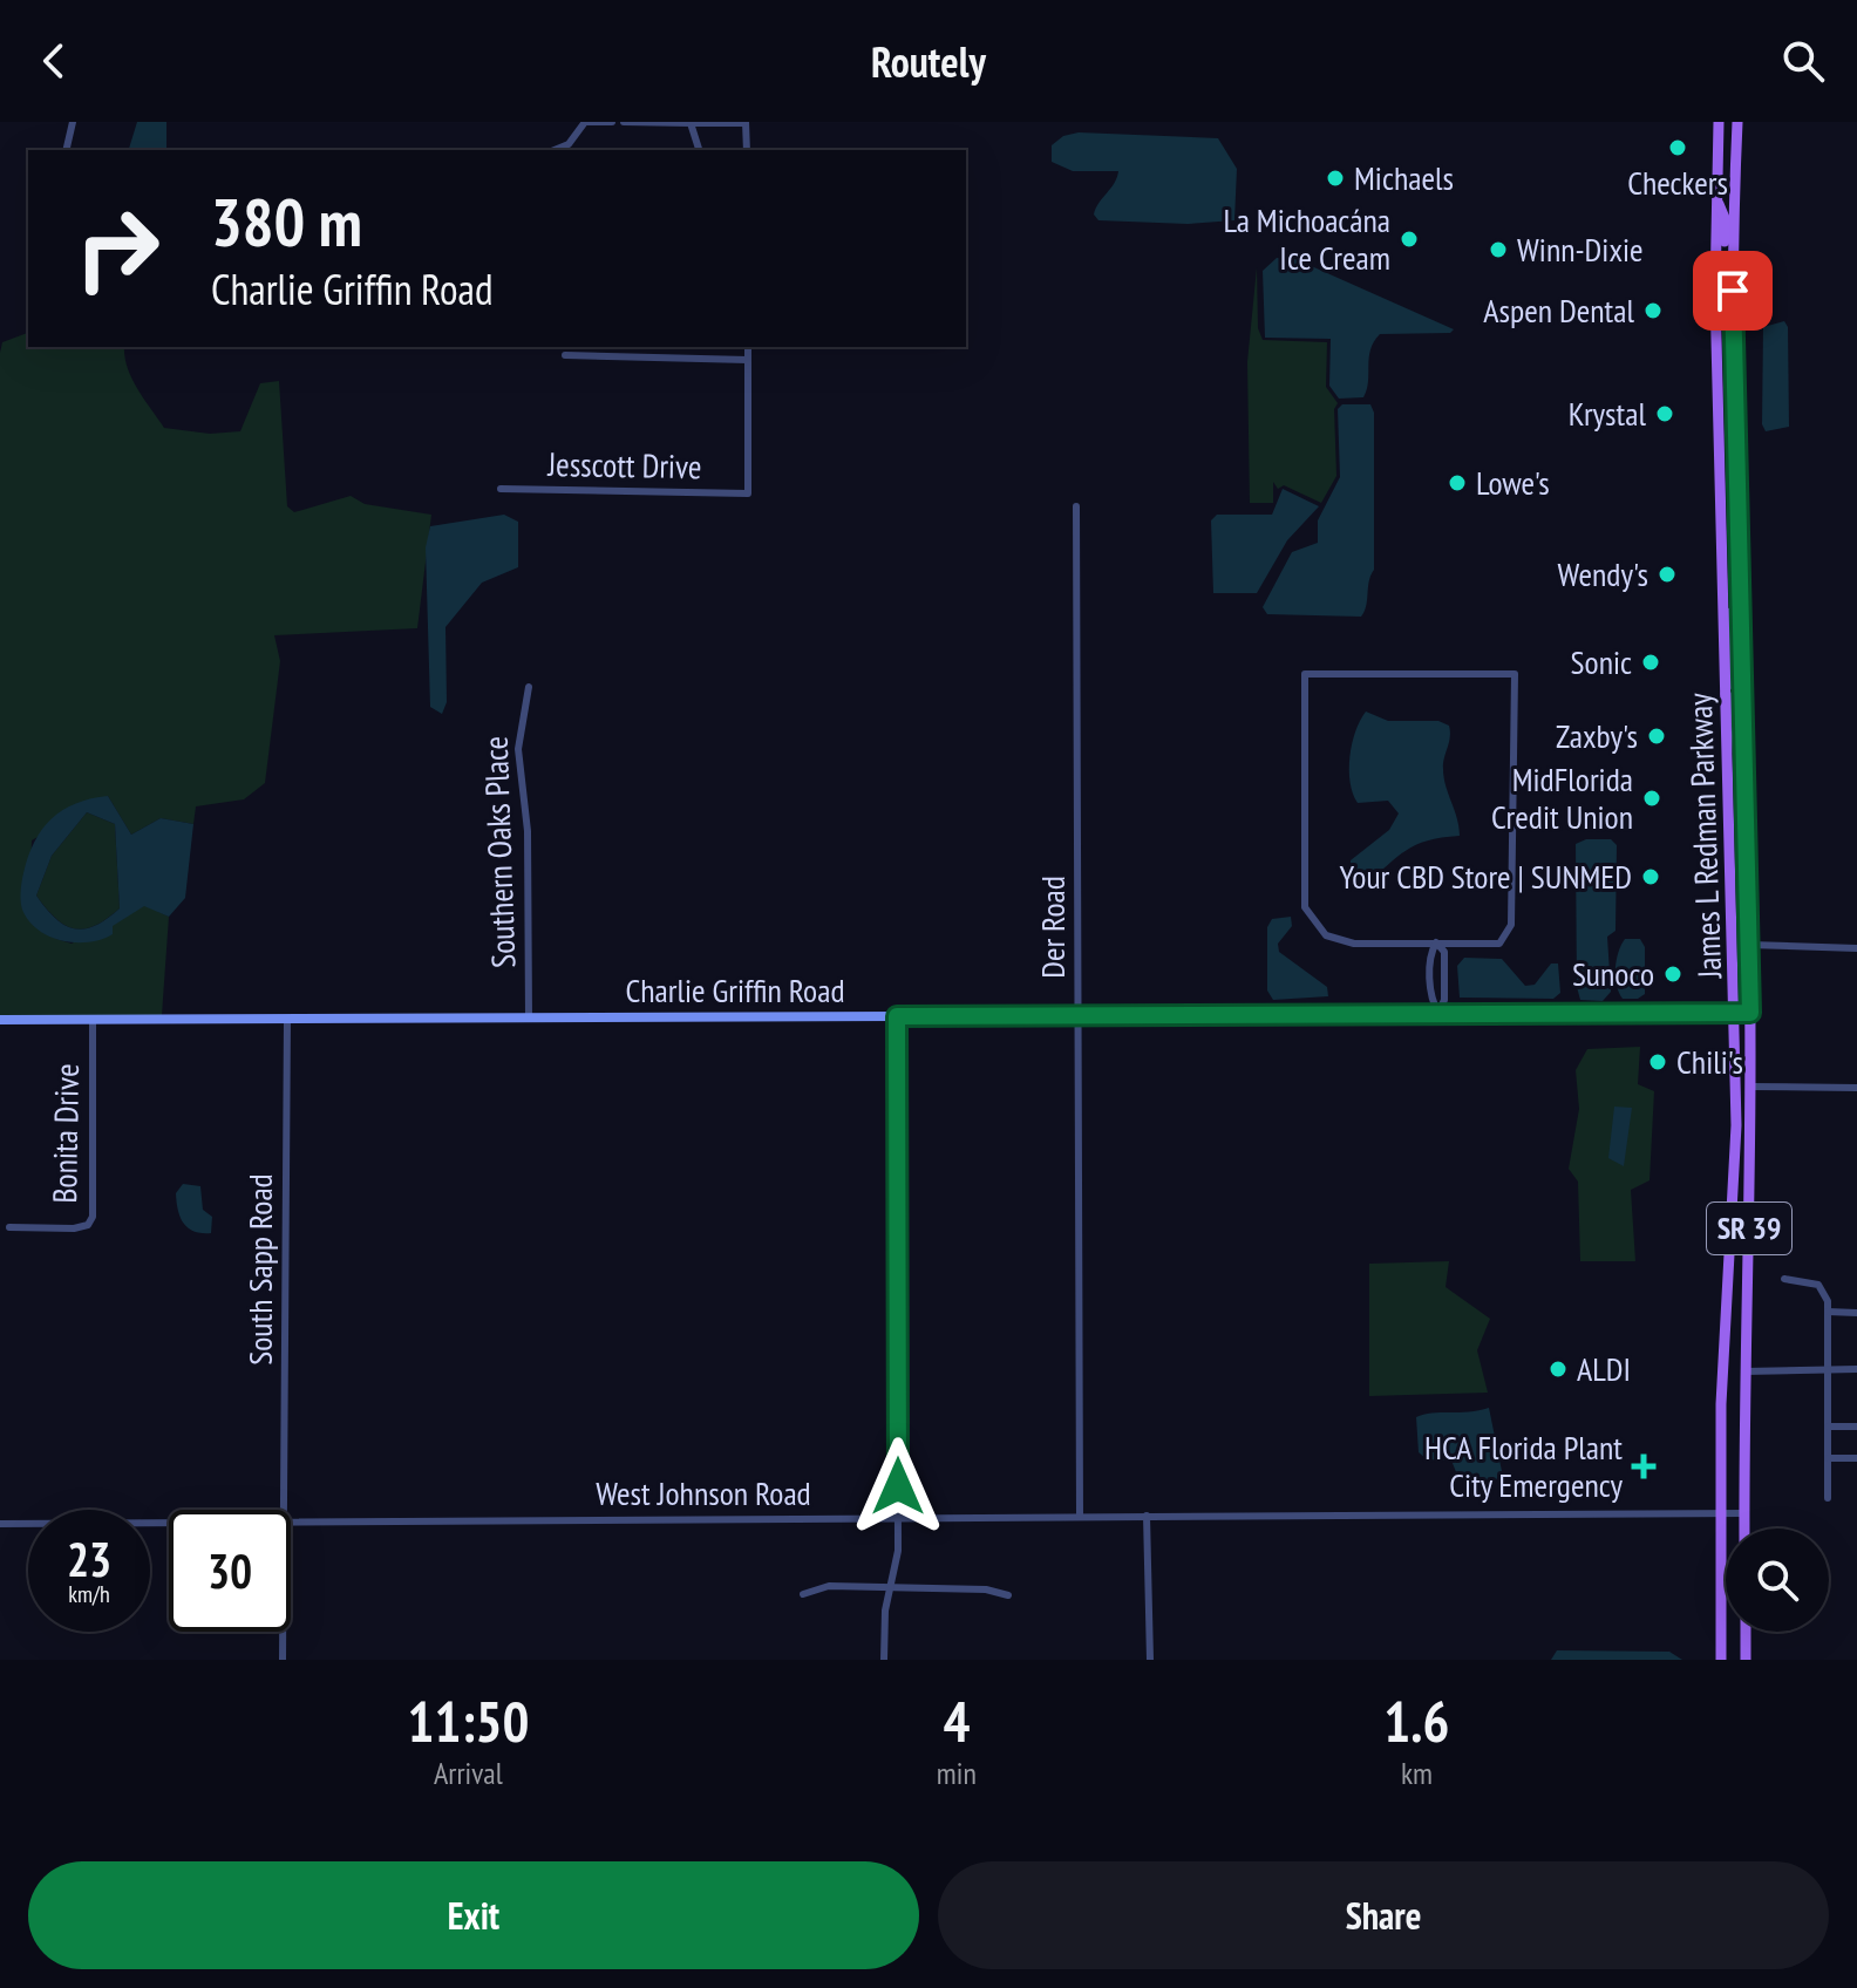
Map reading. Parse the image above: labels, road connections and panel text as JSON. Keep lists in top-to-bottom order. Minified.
{"streets":{"main road":["James L Redman Parkway","SR 39"],"street":["Jesscott Drive","Southern Oaks Place","Der Road","Charlie Griffin Road","Bonita Drive","South Sapp Road","West Johnson Road"]},"crossings":[["James L Redman Parkway","Charlie Griffin Road"],["James L Redman Parkway","West Johnson Road"],["Southern Oaks Place","Charlie Griffin Road"],["Der Road","Charlie Griffin Road"],["Der Road","West Johnson Road"],["Charlie Griffin Road","Bonita Drive"],["Charlie Griffin Road","South Sapp Road"]],"places":{"other":["Checkers","Michaels","La Michoacána Ice Cream","Winn-Dixie","Aspen Dental","Krystal","Lowe's","Wendy's","Sonic","Zaxby's","MidFlorida Credit Union","Your CBD Store | SUNMED","Sunoco","Chili's","ALDI"],"health":["HCA Florida Plant City Emergency"]},"page":{"header":"Routely","turn":["380 m","Charlie Griffin Road"],"speed":"23 km/h","limit":"30","eta":["11:50","Arrival","4","min","1.6","km"],"buttons":["Exit","Share"]}}
